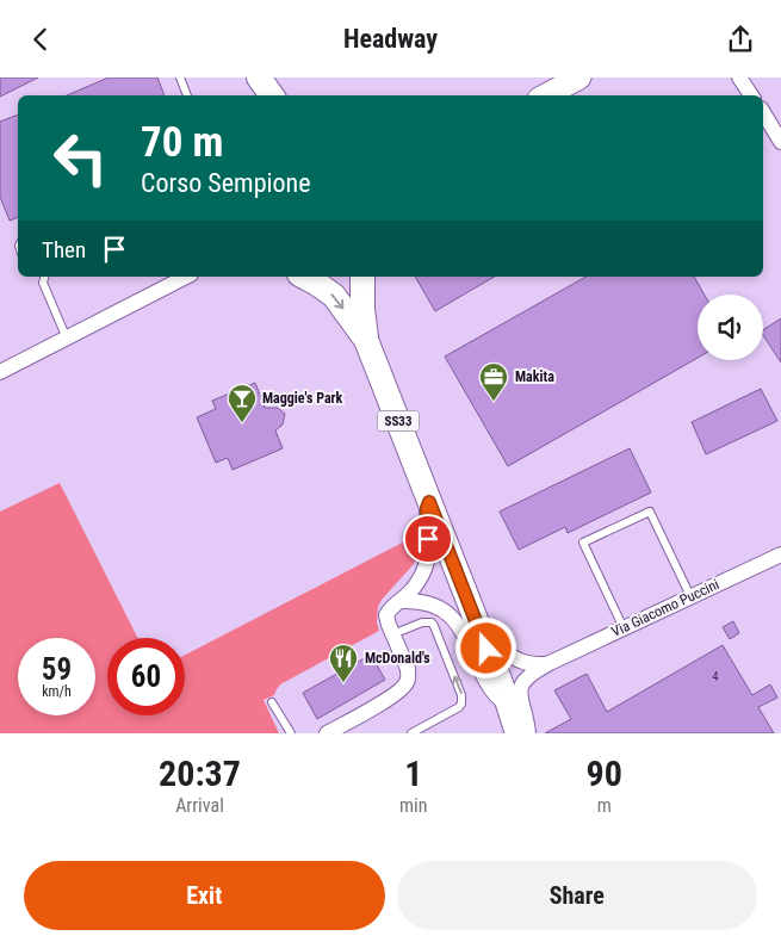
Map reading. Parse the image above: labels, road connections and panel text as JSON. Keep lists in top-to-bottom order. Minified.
{"streets":{"main road":["SS33"],"street":["Via Giacomo Puccini"]},"places":{"office":["Makita"],"bar":["Maggie's Park"],"restaurant":["McDonald's"]},"house_numbers":["4"],"page":{"header":"Headway","turn":["70 m","Corso Sempione"],"then":"Then","speed":"59 km/h","limit":"60","eta":["20:37","Arrival","1","min","90","m"],"buttons":["Exit","Share"]}}
